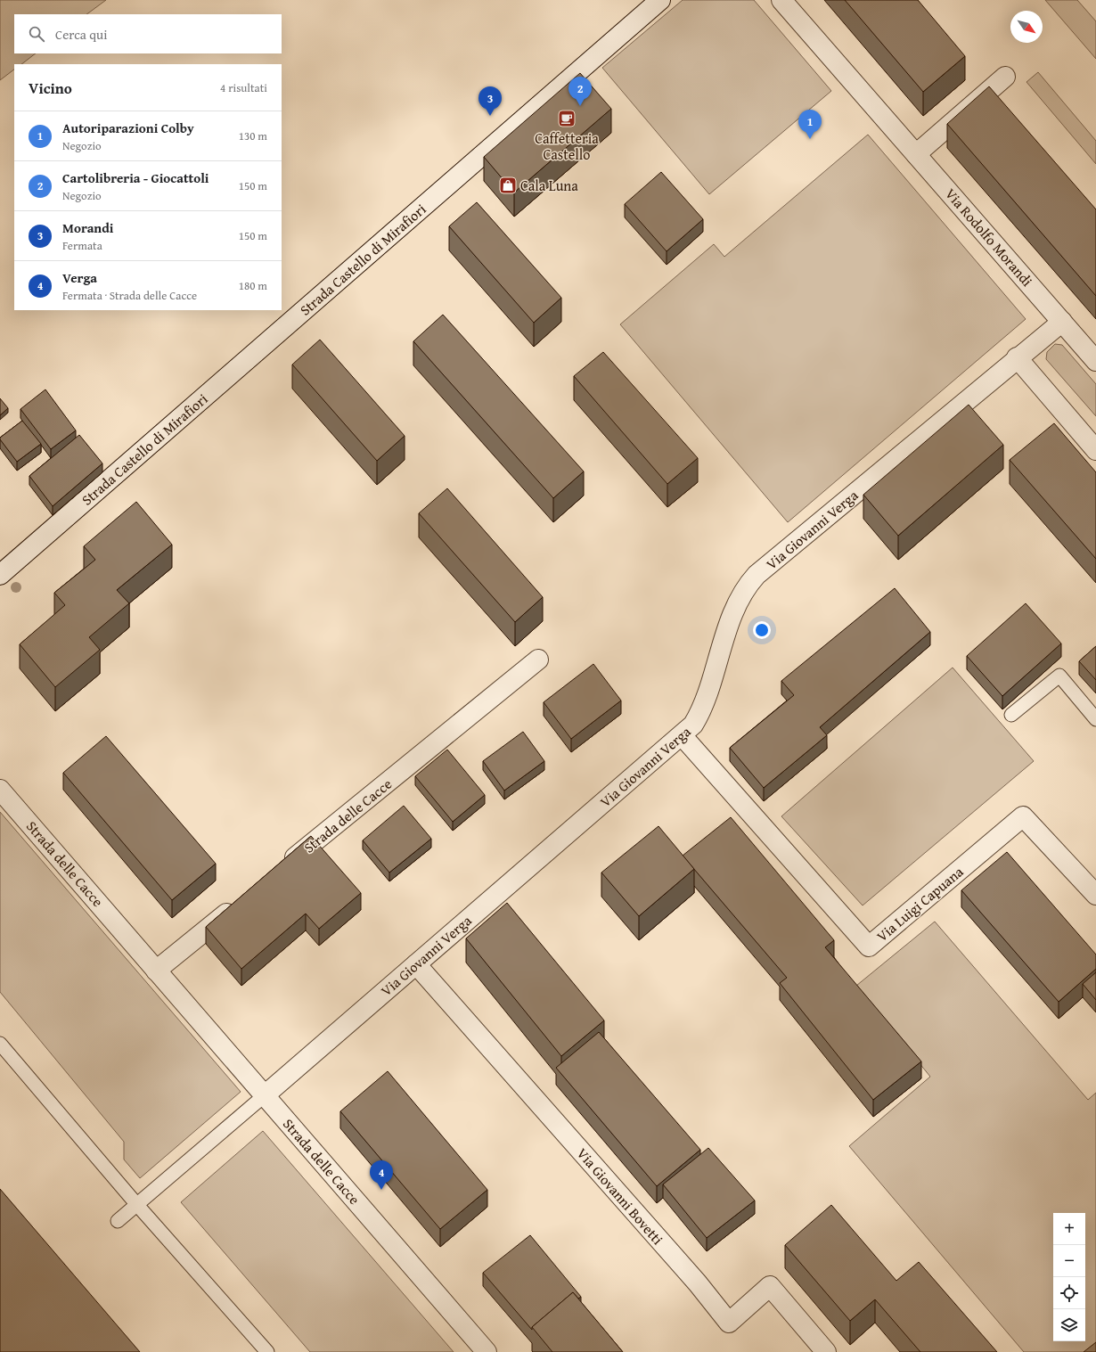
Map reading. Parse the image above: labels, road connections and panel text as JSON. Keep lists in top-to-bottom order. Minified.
{"streets":{"street":["Via Rodolfo Morandi","Strada Castello di Mirafiori","Via Giovanni Verga","Strada delle Cacce","Via Luigi Capuana","Via Giovanni Bovetti"]},"crossings":[["Via Giovanni Verga","Strada delle Cacce"],["Via Giovanni Verga","Via Luigi Capuana"],["Via Giovanni Verga","Via Giovanni Bovetti"]],"places":{"cafe":["Caffetteria Castello"],"shop":["Cala Luna"]},"north":"bottom right","page":{"search":"Cerca qui","heading":["Vicino","4 risultati"],"pins":["2","3","1","4"],"list":[{"mark":"1","name":"Autoriparazioni Colby","note":"Negozio","value":"130 m"},{"mark":"2","name":"Cartolibreria - Giocattoli","note":"Negozio","value":"150 m"},{"mark":"3","name":"Morandi","note":"Fermata","value":"150 m"},{"mark":"4","name":"Verga","note":"Fermata · Strada delle Cacce","value":"180 m"}],"map_buttons":["+","−"]}}
